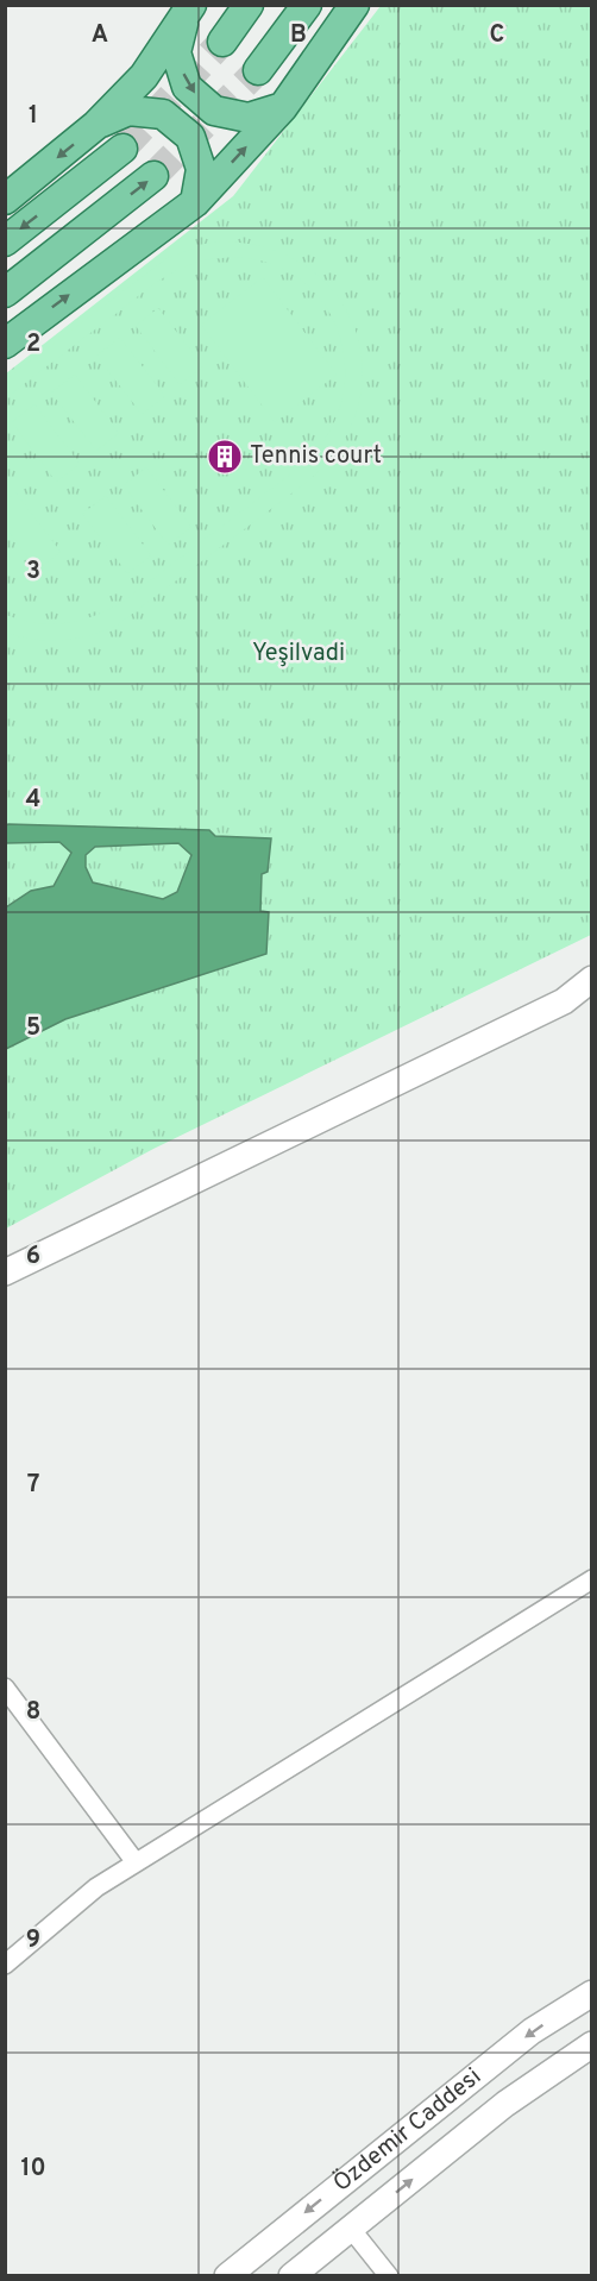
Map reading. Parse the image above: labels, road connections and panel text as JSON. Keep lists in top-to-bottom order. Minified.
{"streets":{"main road":["Özdemir Caddesi"]},"parks":["Yeşilvadi"],"places":{"building":["Tennis court"]},"grid":{"columns":["A","B","C"],"rows":["1","2","3","4","5","6","7","8","9","10"]}}
